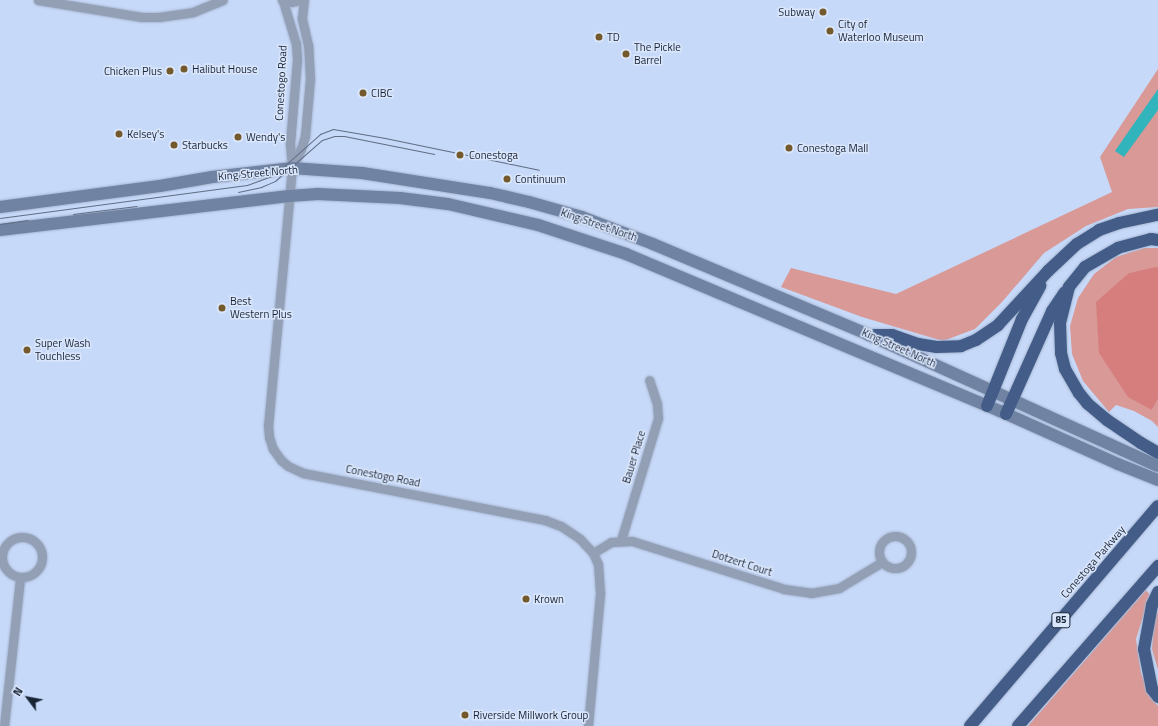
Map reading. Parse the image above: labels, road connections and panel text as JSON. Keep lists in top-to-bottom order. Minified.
{"streets":{"highway":["Conestoga Parkway","85"],"main road":["King Street North"],"street":["Conestogo Road","Bauer Place","Dotzert Court"]},"crossings":[["Conestogo Road","King Street North"],["Conestogo Road","Dotzert Court"],["Bauer Place","Dotzert Court"]],"places":["Subway","City of Waterloo Museum","TD","The Pickle Barrel","Halibut House","Chicken Plus","CIBC","Kelsey's","Wendy's","Starbucks","Conestoga Mall","Conestoga","Continuum","Best Western Plus","Super Wash Touchless","Krown","Riverside Millwork Group"],"north":"top left"}
